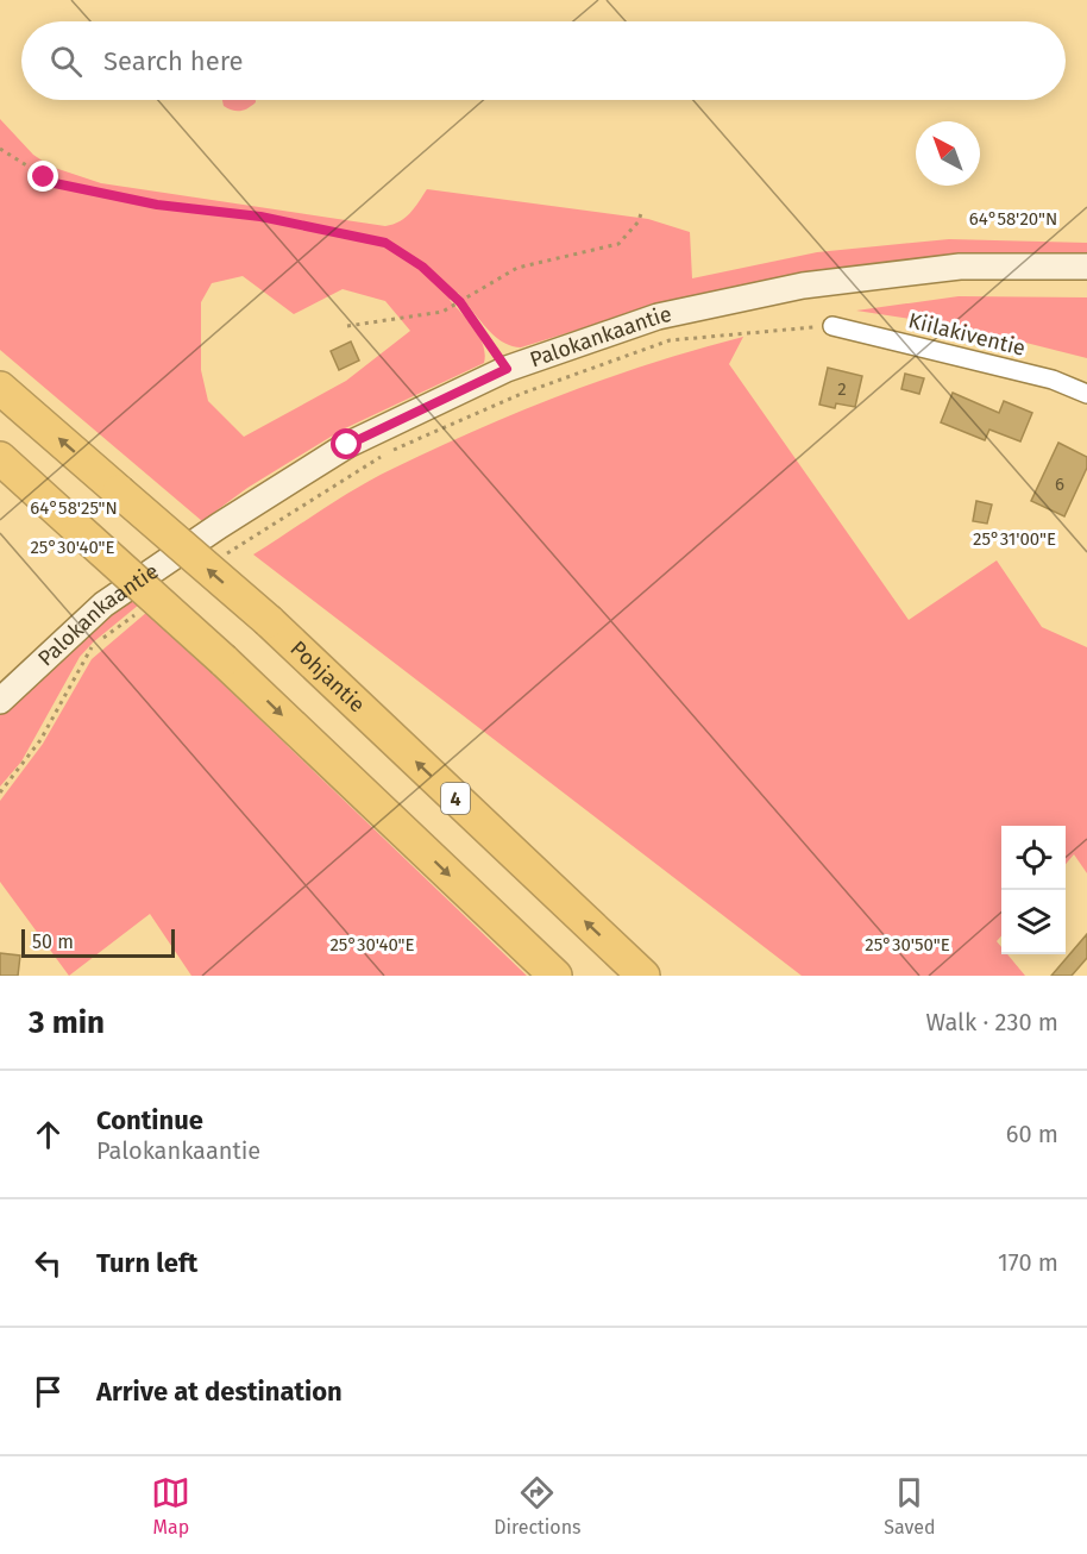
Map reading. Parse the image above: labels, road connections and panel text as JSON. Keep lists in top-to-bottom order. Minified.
{"streets":{"highway":["Pohjantie","4"],"main road":["Palokankaantie"],"street":["Kiilakiventie"]},"house_numbers":["2","6"],"scale_bar":"50 m","north":"top left","page":{"search":"Search here","scale":"50 m","heading":["3 min","Walk · 230 m"],"list":[["Continue","Palokankaantie","60 m"],["Turn left","170 m"],"Arrive at destination"],"nav":["Map","Directions","Saved"]},"coordinates":["64°58'20\"N","64°58'25\"N","25°31'00\"E","25°30'40\"E","25°30'50\"E"]}
